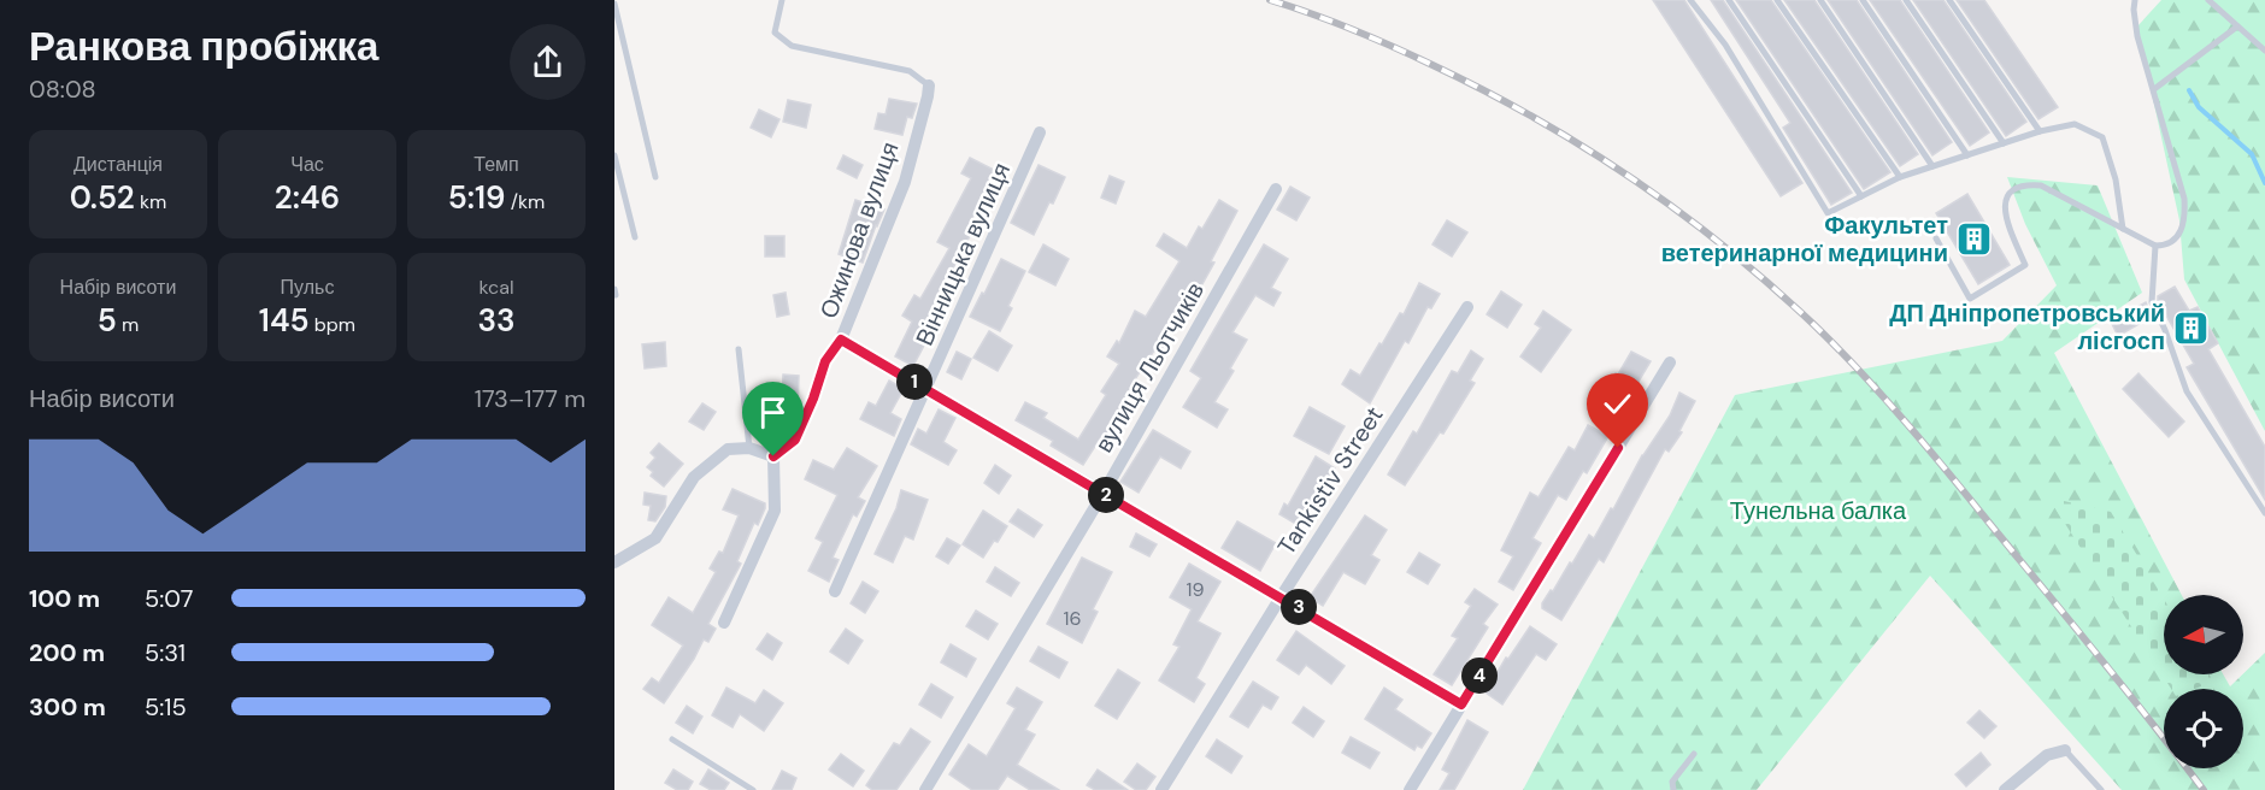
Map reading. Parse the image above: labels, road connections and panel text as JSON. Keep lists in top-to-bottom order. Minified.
{"streets":{"street":["Ожинова вулиця","Вінницька вулиця","вулиця Льотчиків","Tankistiv Street"]},"parks":["Тунельна балка"],"places":{"building":["Факультет ветеринарної медицини","ДП Дніпропетровський лісгосп"]},"house_numbers":["19","16"],"north":"left","page":{"heading":["Ранкова пробіжка","08:08"],"stats":[["Дистанція","0.52 km"],["Час","2:46"],["Темп","5:19 /km"],["Набір висоти","5 m"],["Пульс","145 bpm"],["kcal","33"]],"pins":["1","2","3","4"],"chart":["Набір висоти","173–177 m"],"list":[{"name":"100 m","note":"5:07"},{"name":"200 m","note":"5:31"},{"name":"300 m","note":"5:15"}]}}
